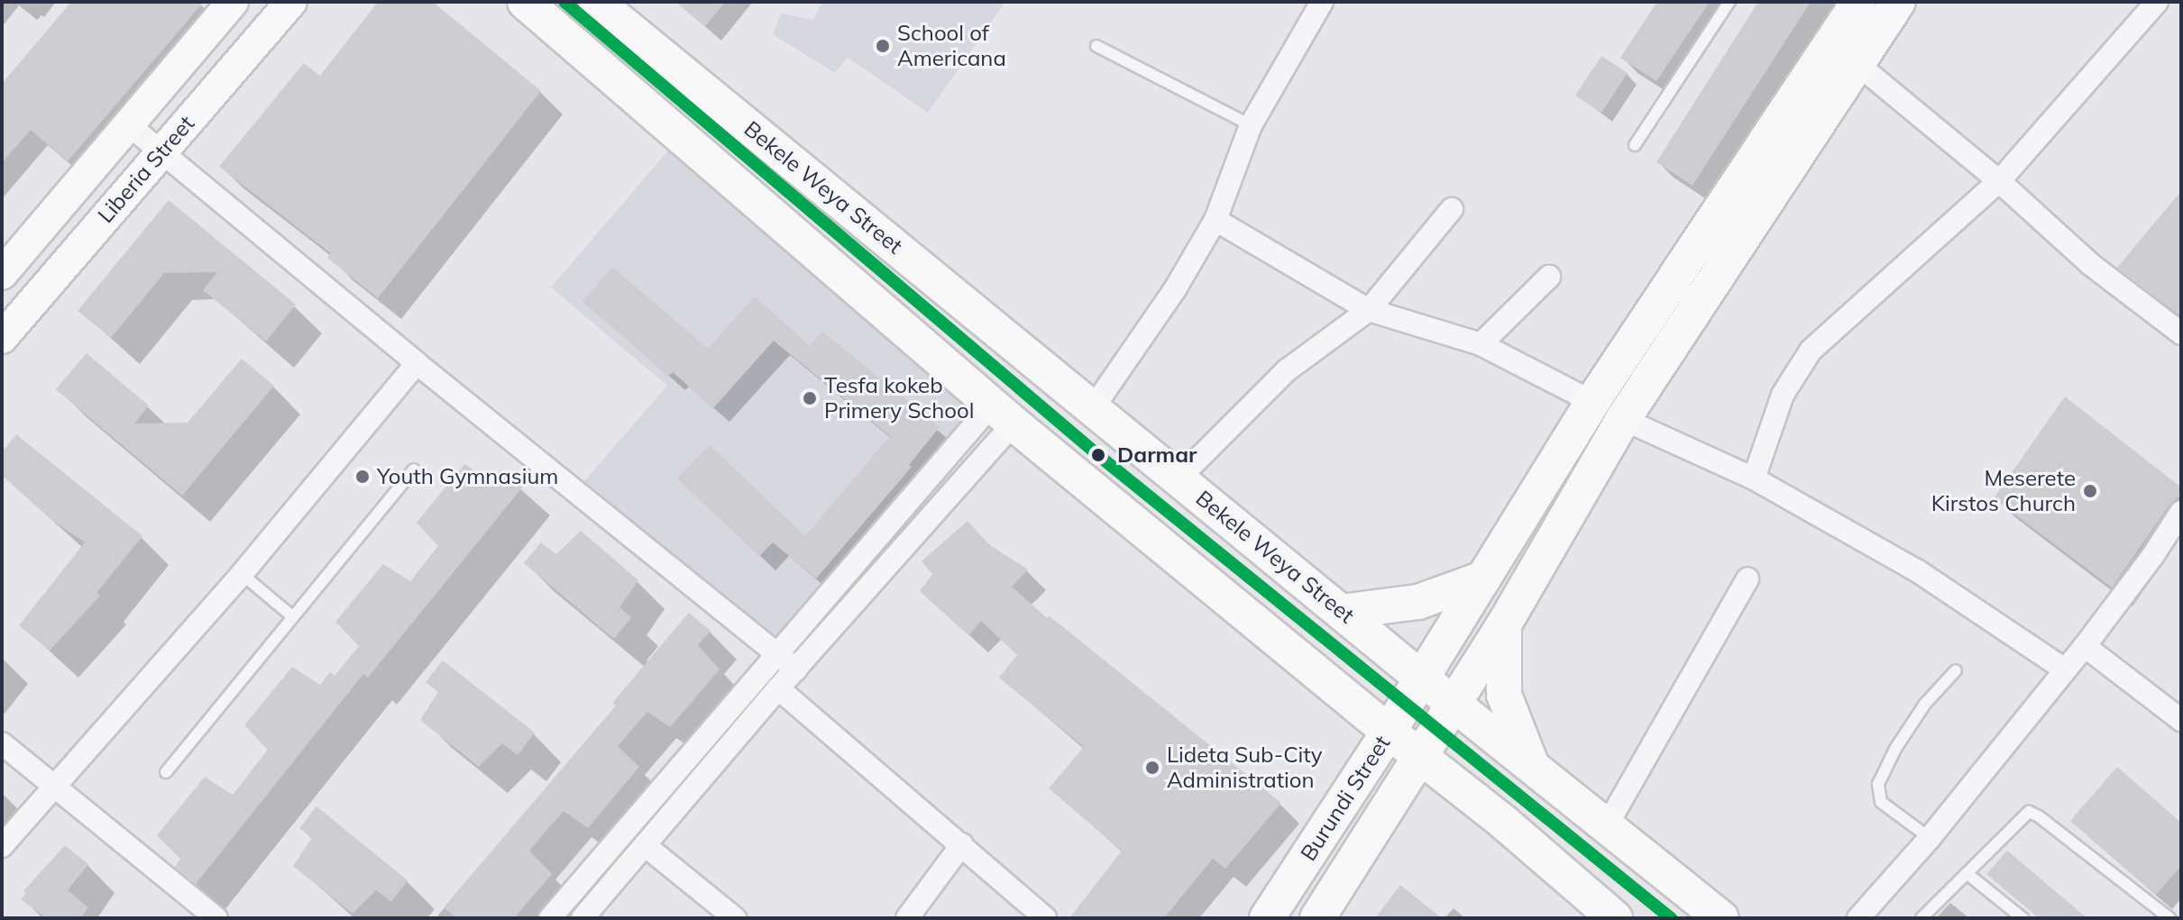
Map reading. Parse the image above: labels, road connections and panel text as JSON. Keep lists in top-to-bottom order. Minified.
{"streets":{"main road":["Bekele Weya Street","Burundi Street"],"street":["Liberia Street"]},"crossings":[["Bekele Weya Street","Burundi Street"]],"places":["School of Americana","Tesfa kokeb Primery School","Darmar","Youth Gymnasium","Meserete Kirstos Church","Lideta Sub-City Administration"]}
